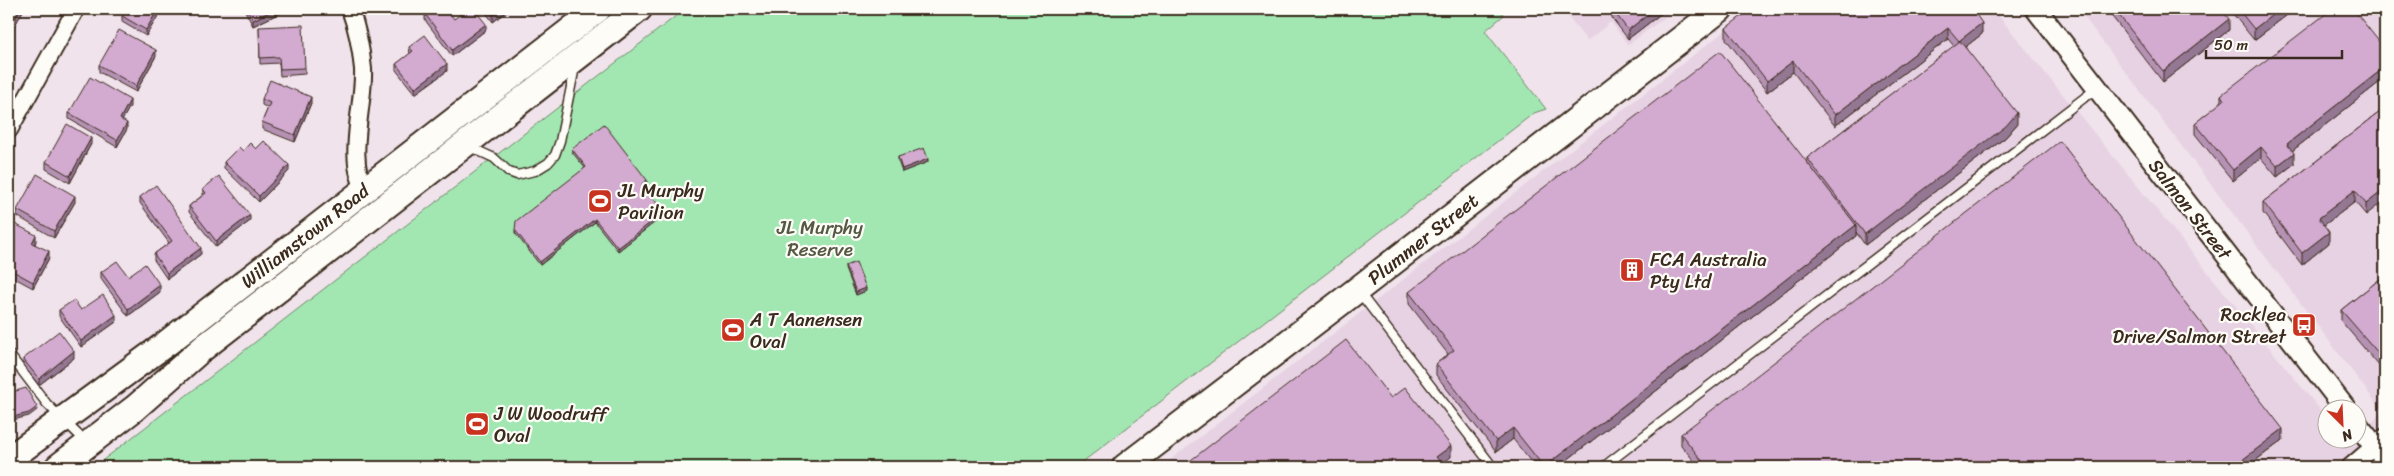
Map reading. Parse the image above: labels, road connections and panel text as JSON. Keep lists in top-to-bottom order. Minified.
{"streets":{"main road":["Williamstown Road","Plummer Street"],"street":["Salmon Street"]},"parks":["JL Murphy Reserve"],"places":{"sports":["JL Murphy Pavilion","A T Aanensen Oval","J W Woodruff Oval"],"building":["FCA Australia Pty Ltd"],"bus stop":["Rocklea Drive/Salmon Street"]},"scale_bar":"50 m","north":"bottom right"}
